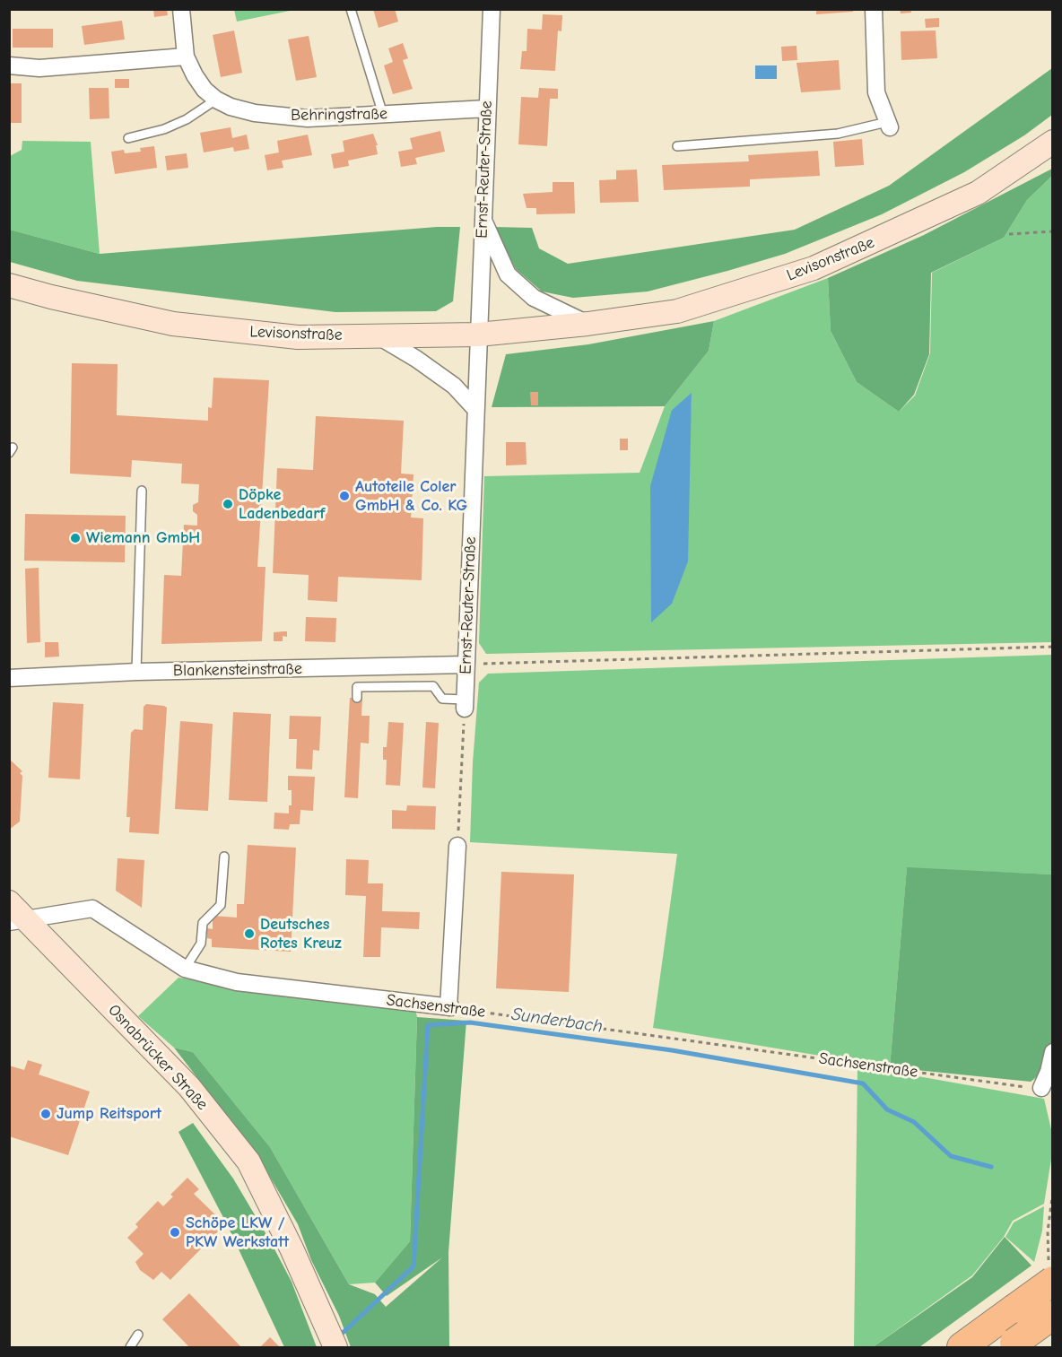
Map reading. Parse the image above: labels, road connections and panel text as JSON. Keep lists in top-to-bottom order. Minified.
{"streets":{"main road":["Levisonstraße","Osnabrücker Straße"],"street":["Behringstraße","Ernst-Reuter-Straße","Blankensteinstraße","Sachsenstraße"]},"crossings":[["Behringstraße","Ernst-Reuter-Straße"],["Ernst-Reuter-Straße","Levisonstraße"],["Ernst-Reuter-Straße","Blankensteinstraße"],["Sachsenstraße","Osnabrücker Straße"]],"water":["Sunderbach"],"places":["Autoteile Coler GmbH & Co. KG","Döpke Ladenbedarf","Wiemann GmbH","Deutsches Rotes Kreuz","Jump Reitsport","Schöpe LKW / PKW Werkstatt"]}
